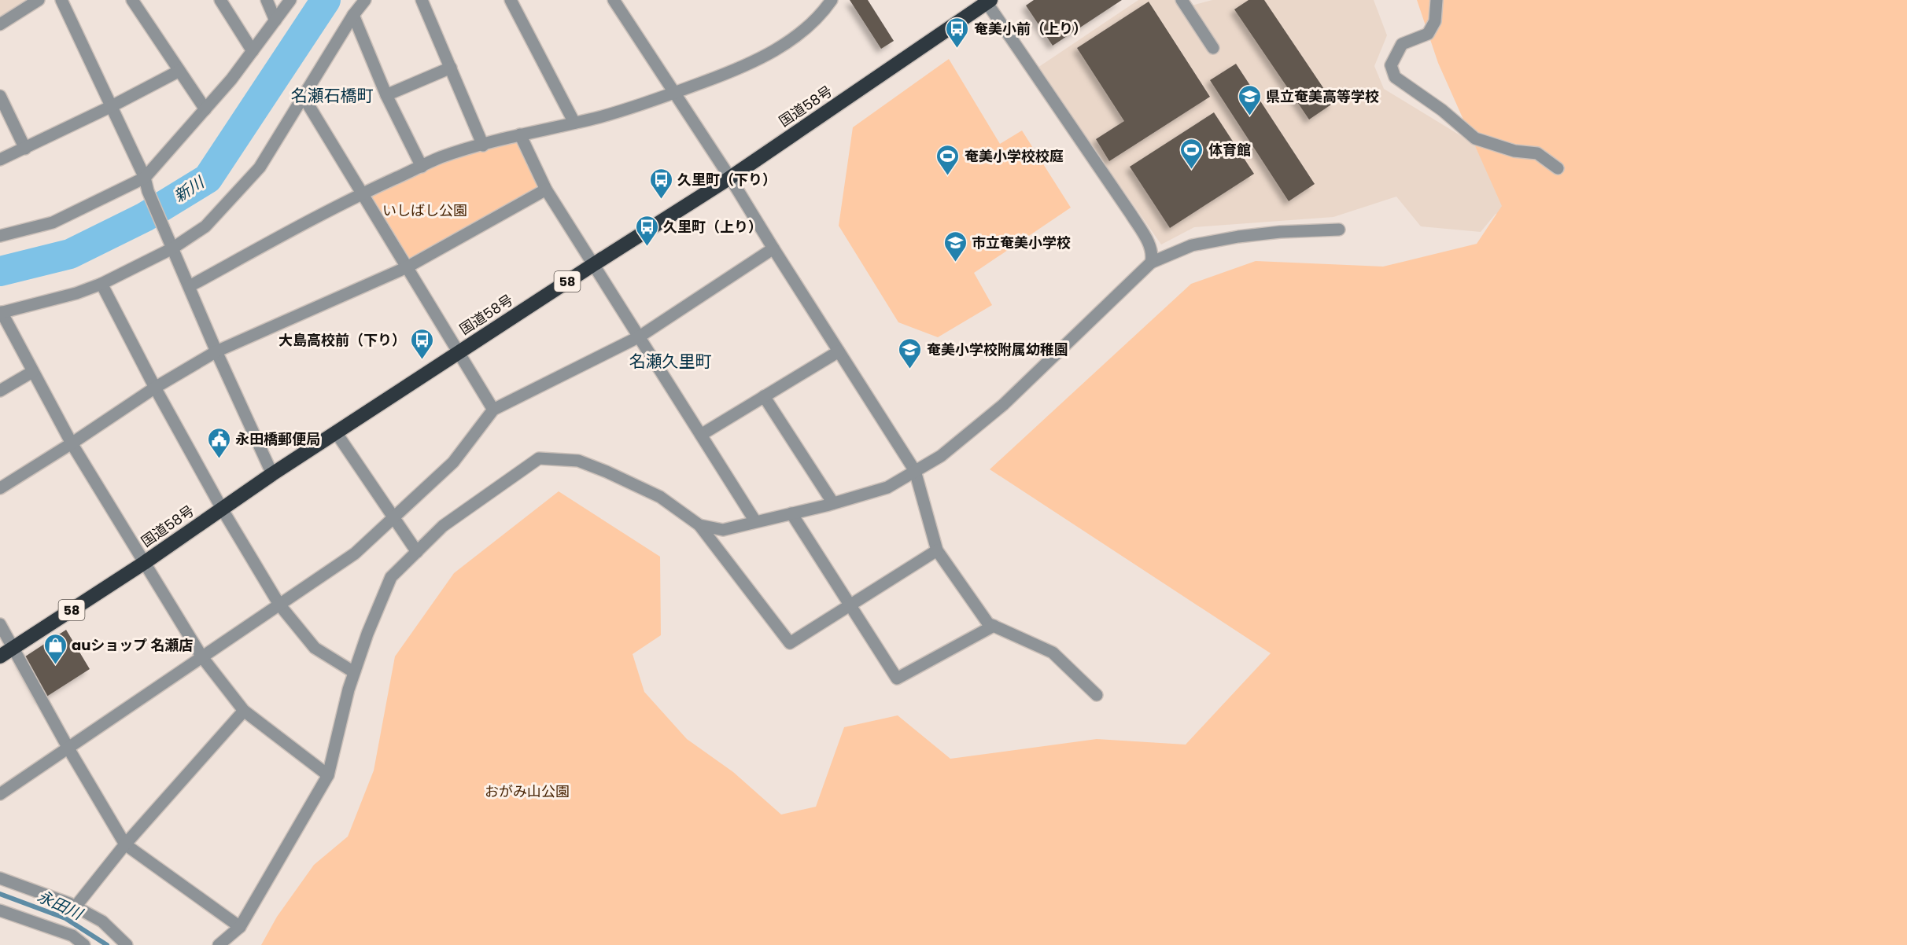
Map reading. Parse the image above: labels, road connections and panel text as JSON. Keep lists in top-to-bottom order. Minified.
{"streets":{"highway":["国道58号","58"]},"districts":["名瀬石橋町","名瀬久里町"],"water":["新川","永田川"],"parks":["いしばし公園","おがみ山公園"],"places":{"bus stop":["奄美小前（上り）","久里町（下り）","久里町（上り）","大島高校前（下り）"],"school or university":["県立奄美高等学校","市立奄美小学校","奄美小学校附属幼稚園"],"sports":["体育館","奄美小学校校庭"],"public building":["永田橋郵便局"],"shop":["auショップ 名瀬店"]}}
